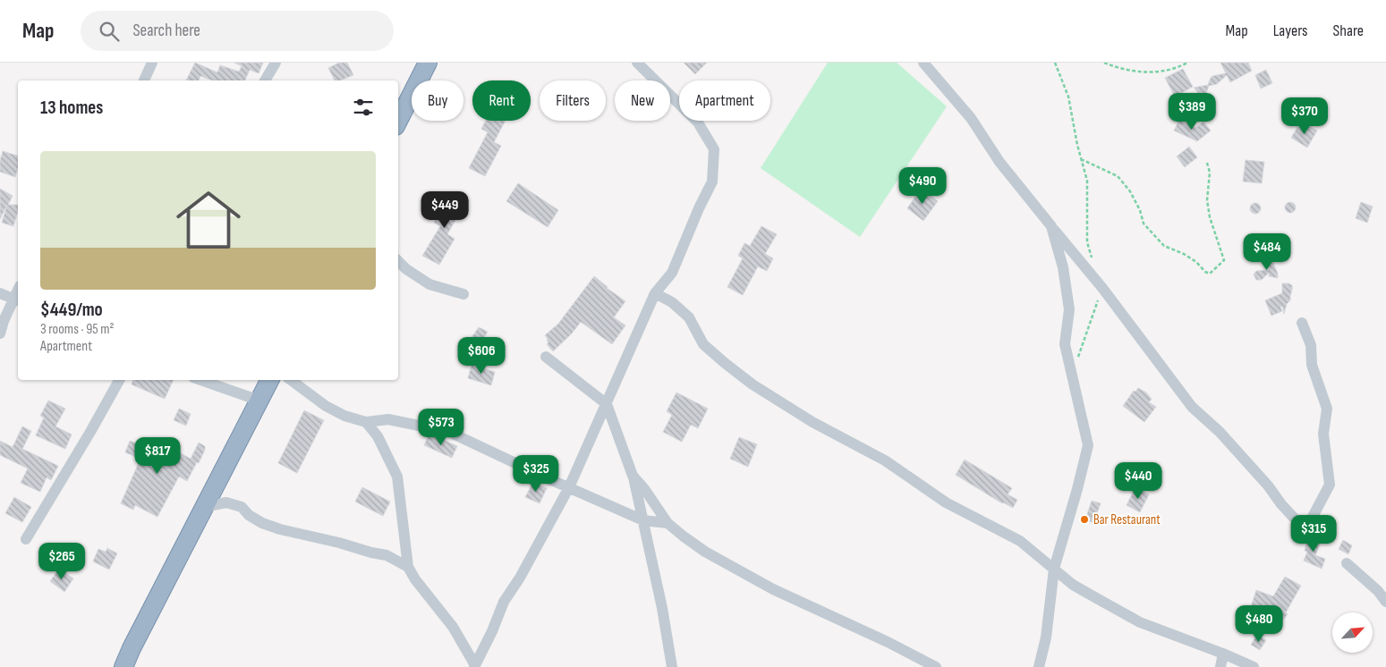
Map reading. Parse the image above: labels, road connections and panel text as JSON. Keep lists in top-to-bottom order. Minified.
{"places":["Bar Restaurant"],"north":"top right","page":{"header":"Map","search":"Search here","nav":["Map","Layers","Share"],"chip":["Buy","Rent","Filters","New","Apartment"],"heading":"13 homes","price":["$389","$370","$490","$449","$484","$606","$573","$817","$325","$440","$315","$265","$480"],"list":[{"name":"$449/mo","note":"3 rooms · 95 m² · Apartment"}]}}
